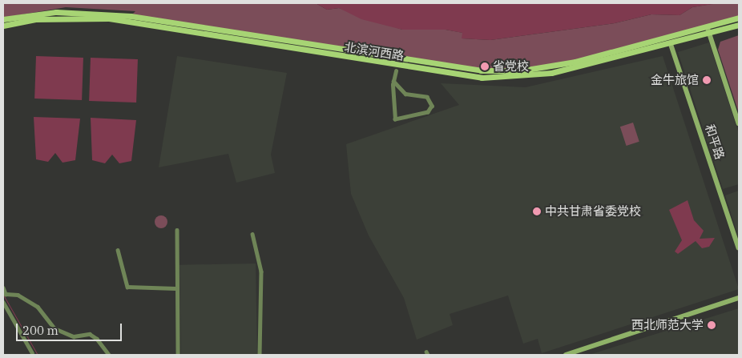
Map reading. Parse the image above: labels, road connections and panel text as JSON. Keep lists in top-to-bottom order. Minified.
{"streets":{"main road":["北滨河西路"],"street":["和平路"]},"crossings":[["北滨河西路","和平路"]],"places":["省党校","金牛旅馆","中共甘肃省委党校","西北师范大学"],"scale_bar":"200 m"}
